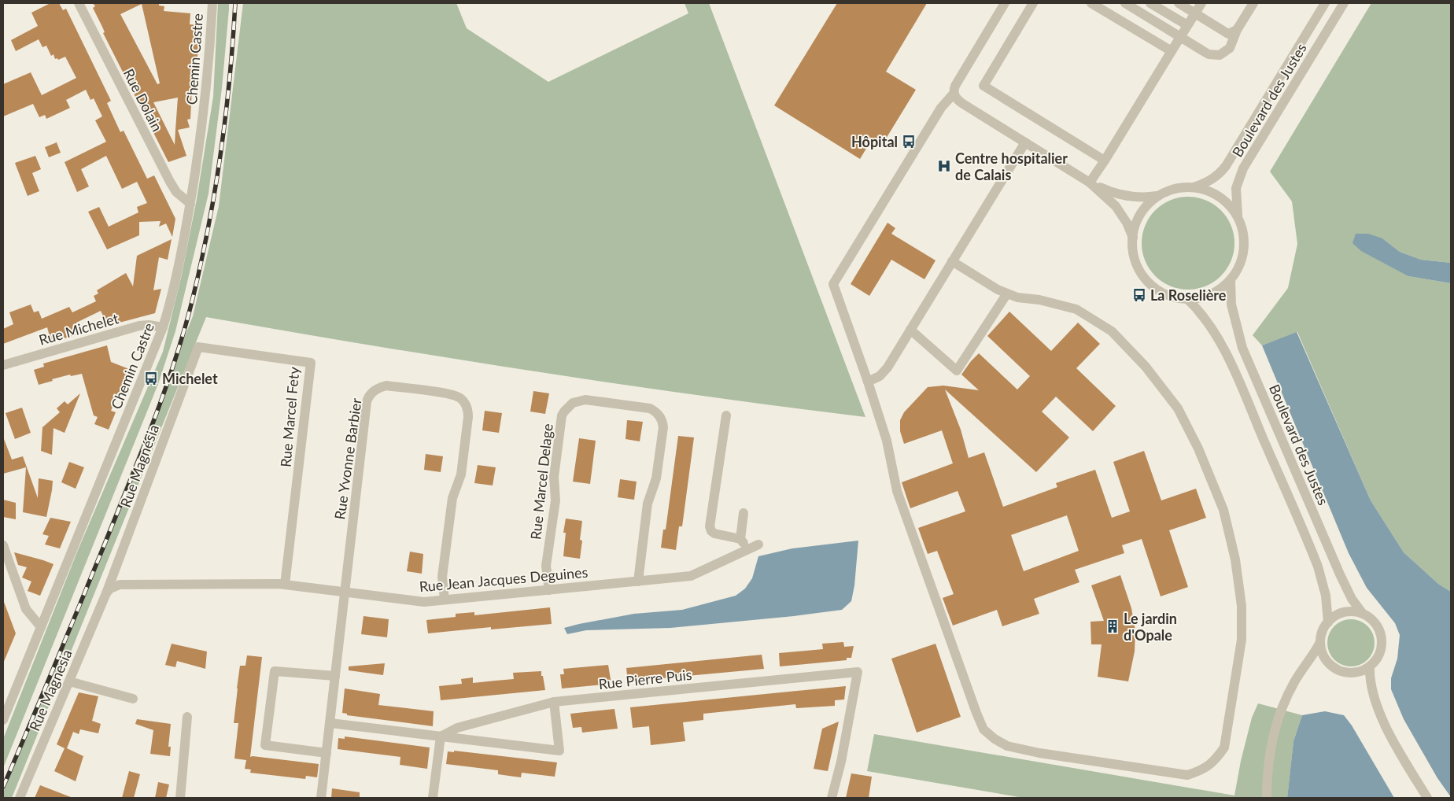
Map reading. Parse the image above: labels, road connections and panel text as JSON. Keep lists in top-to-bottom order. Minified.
{"streets":{"street":["Chemin Castre","Rue Dolain","Boulevard des Justes","Rue Michelet","Rue Marcel Fety","Rue Yvonne Barbier","Rue Magnésia","Rue Marcel Delage","Rue Jean Jacques Deguines","Rue Pierre Puis","Rue Magnesia"]},"crossings":[["Chemin Castre","Rue Dolain"],["Chemin Castre","Rue Michelet"],["Rue Marcel Fety","Rue Magnésia"],["Rue Marcel Fety","Rue Jean Jacques Deguines"],["Rue Yvonne Barbier","Rue Jean Jacques Deguines"],["Rue Magnésia","Rue Jean Jacques Deguines"],["Rue Magnésia","Rue Magnesia"],["Rue Marcel Delage","Rue Jean Jacques Deguines"],["Rue Jean Jacques Deguines","Rue Magnesia"]],"places":{"bus stop":["Hôpital","La Roselière","Michelet"],"hospital":["Centre hospitalier de Calais"],"building":["Le jardin d'Opale"]}}
